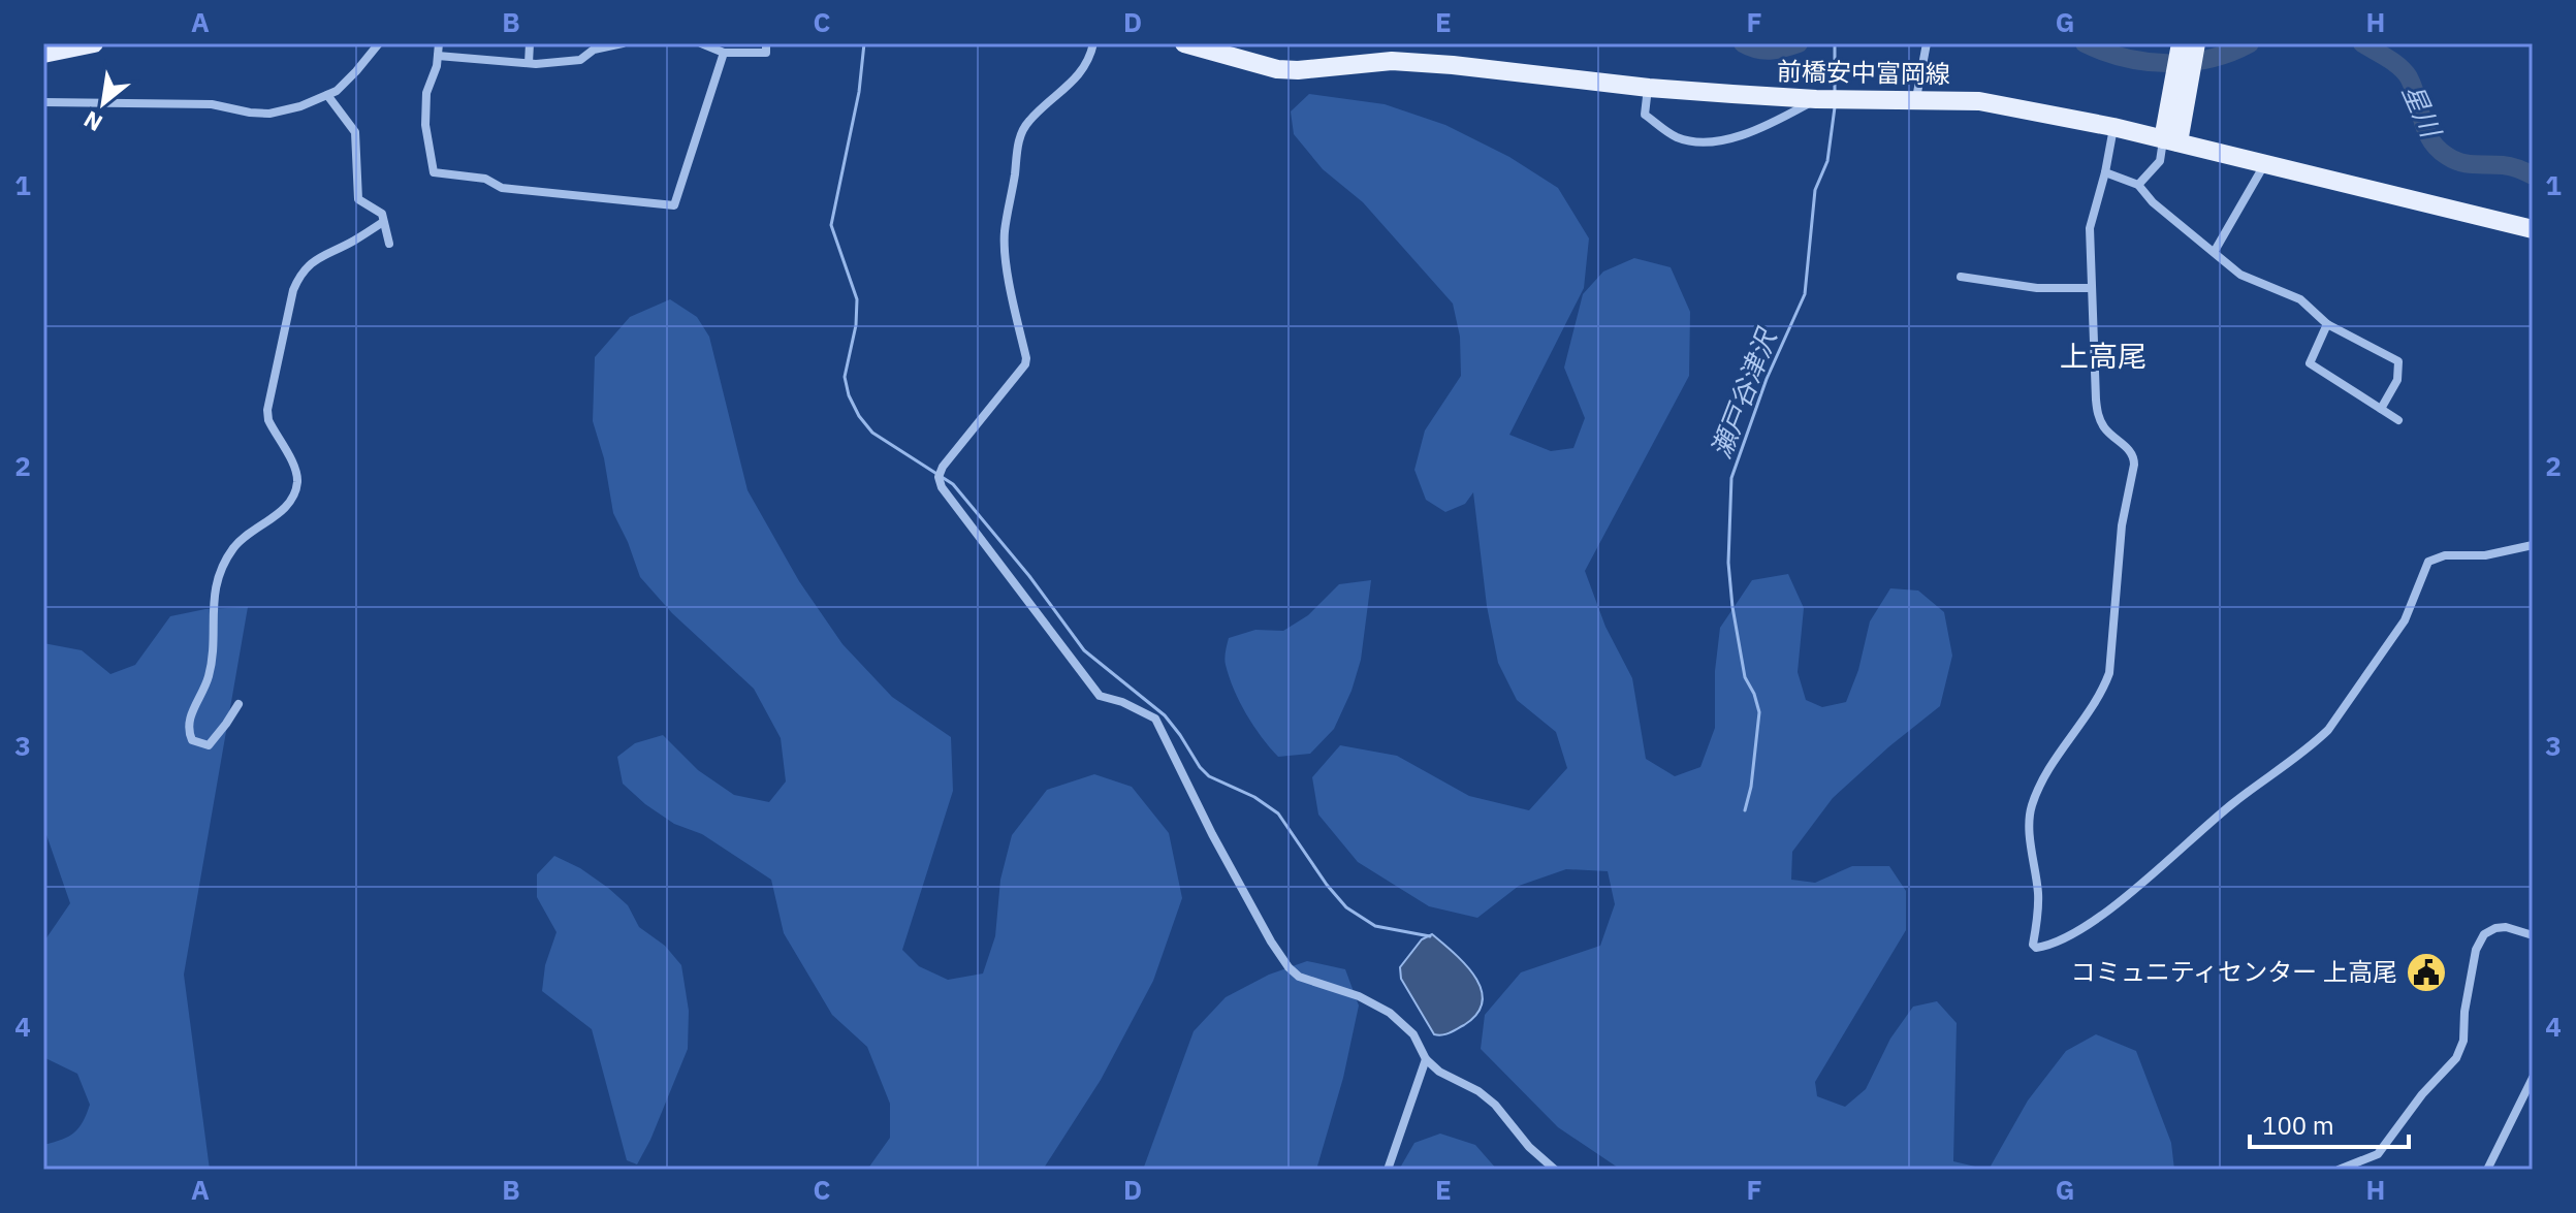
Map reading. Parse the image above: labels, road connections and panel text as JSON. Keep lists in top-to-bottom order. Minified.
{"streets":{"main road":["前橋安中富岡線"]},"districts":["上高尾"],"water":["星川","瀬戸谷津沢"],"places":{"public building":["コミュニティセンター 上高尾"]},"scale_bar":"100 m","north":"bottom left","grid":{"columns":["A","B","C","D","E","F","G","H"],"rows":["1","2","3","4"]}}
